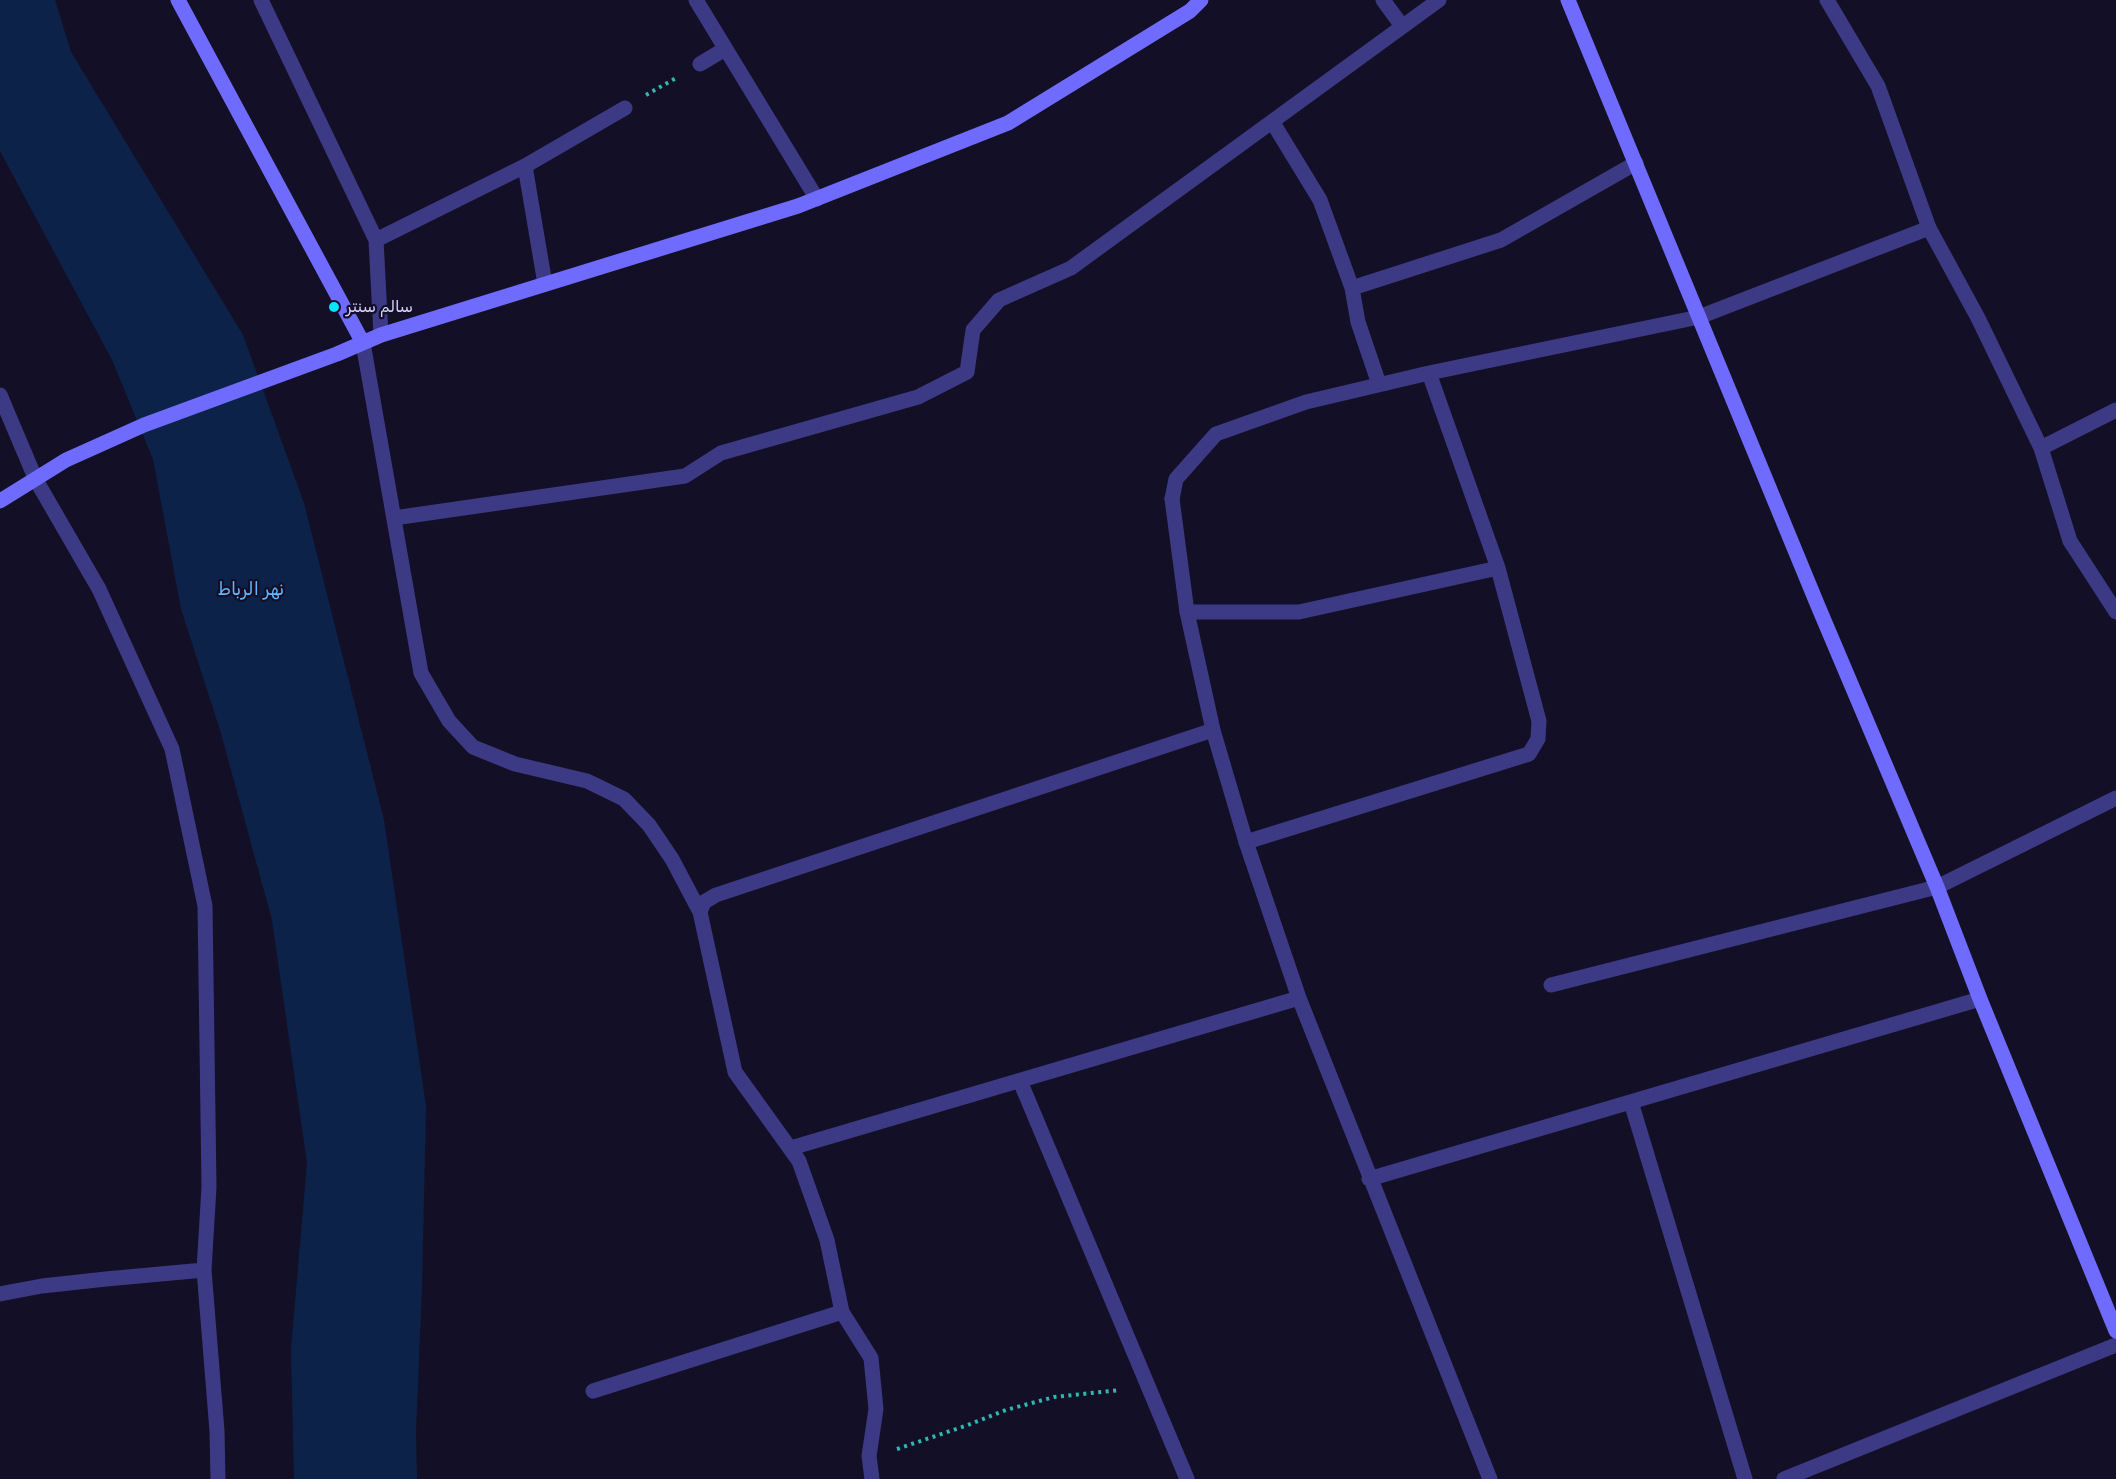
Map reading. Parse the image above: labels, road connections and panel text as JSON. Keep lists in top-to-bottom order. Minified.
{"water":["نهر الرباط"],"places":["سالم سنتر"]}
